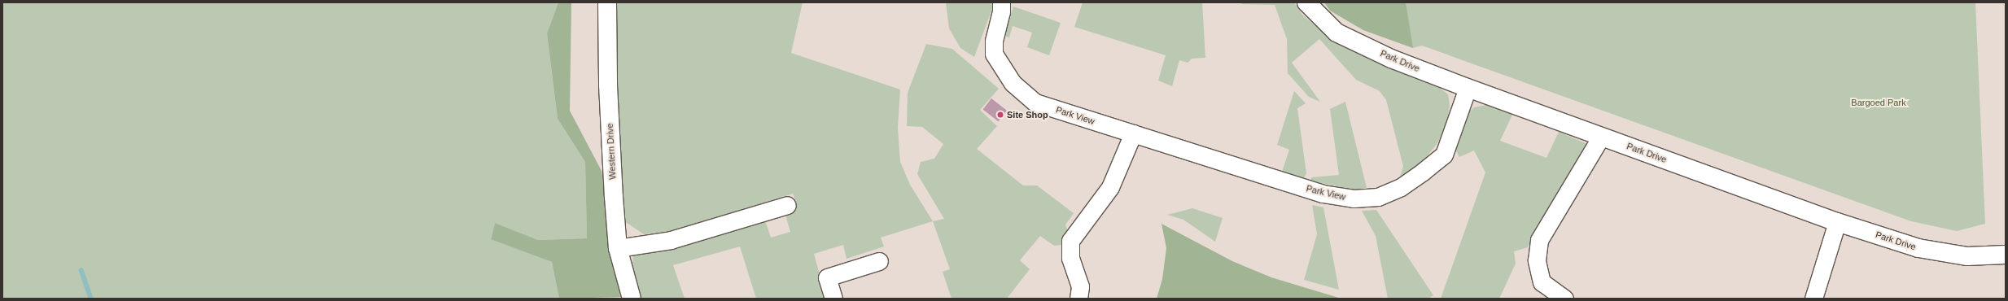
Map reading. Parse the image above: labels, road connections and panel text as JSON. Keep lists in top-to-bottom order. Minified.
{"streets":{"street":["Park Drive","Park View","Western Drive"]},"crossings":[["Park Drive","Park View"]],"parks":["Bargoed Park"],"places":["Site Shop"]}
